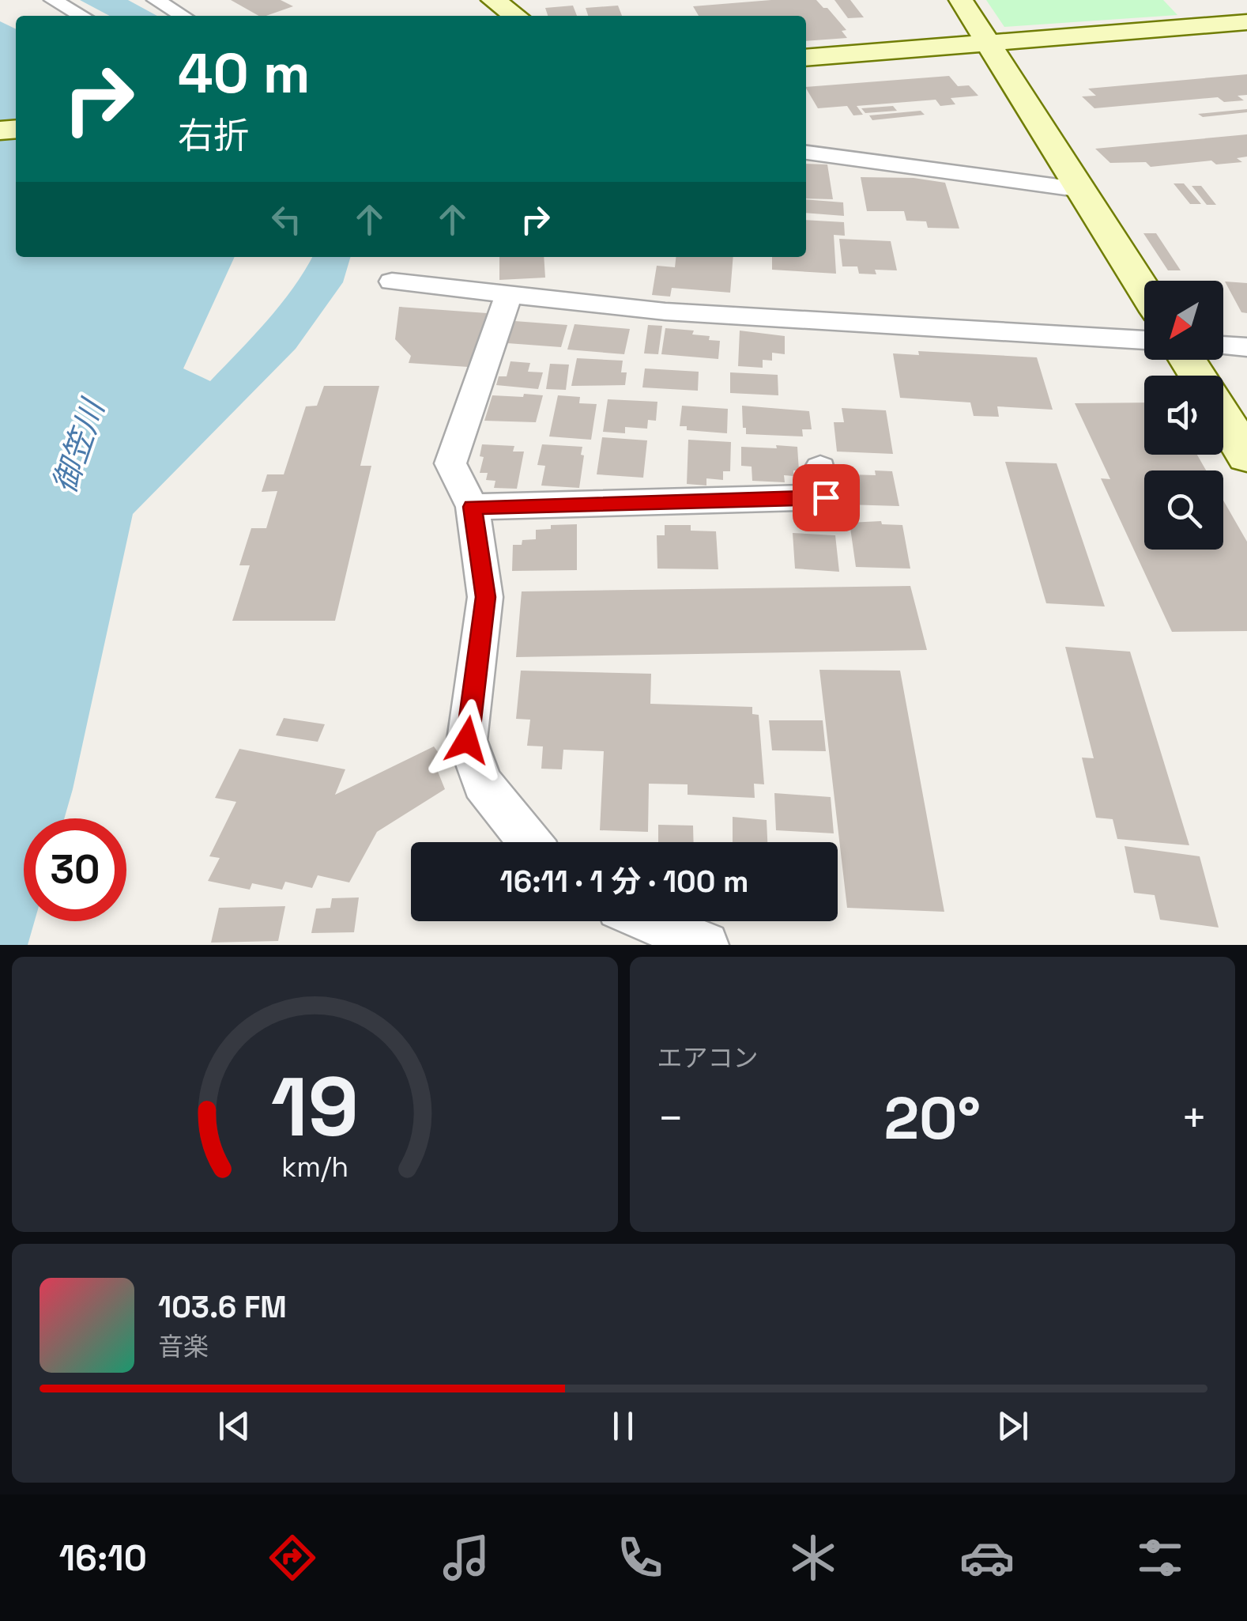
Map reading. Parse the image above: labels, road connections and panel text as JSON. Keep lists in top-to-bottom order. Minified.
{"water":["御笠川"],"north":"bottom left","page":{"turn":["40 m","右折"],"limit":"30","trip":"16:11 · 1 分 · 100 m","tile":"エアコン","heat":["−","20°","+"],"song":["103.6 FM","音楽"],"tabs":"16:10","gauge":["19","km/h"]}}
